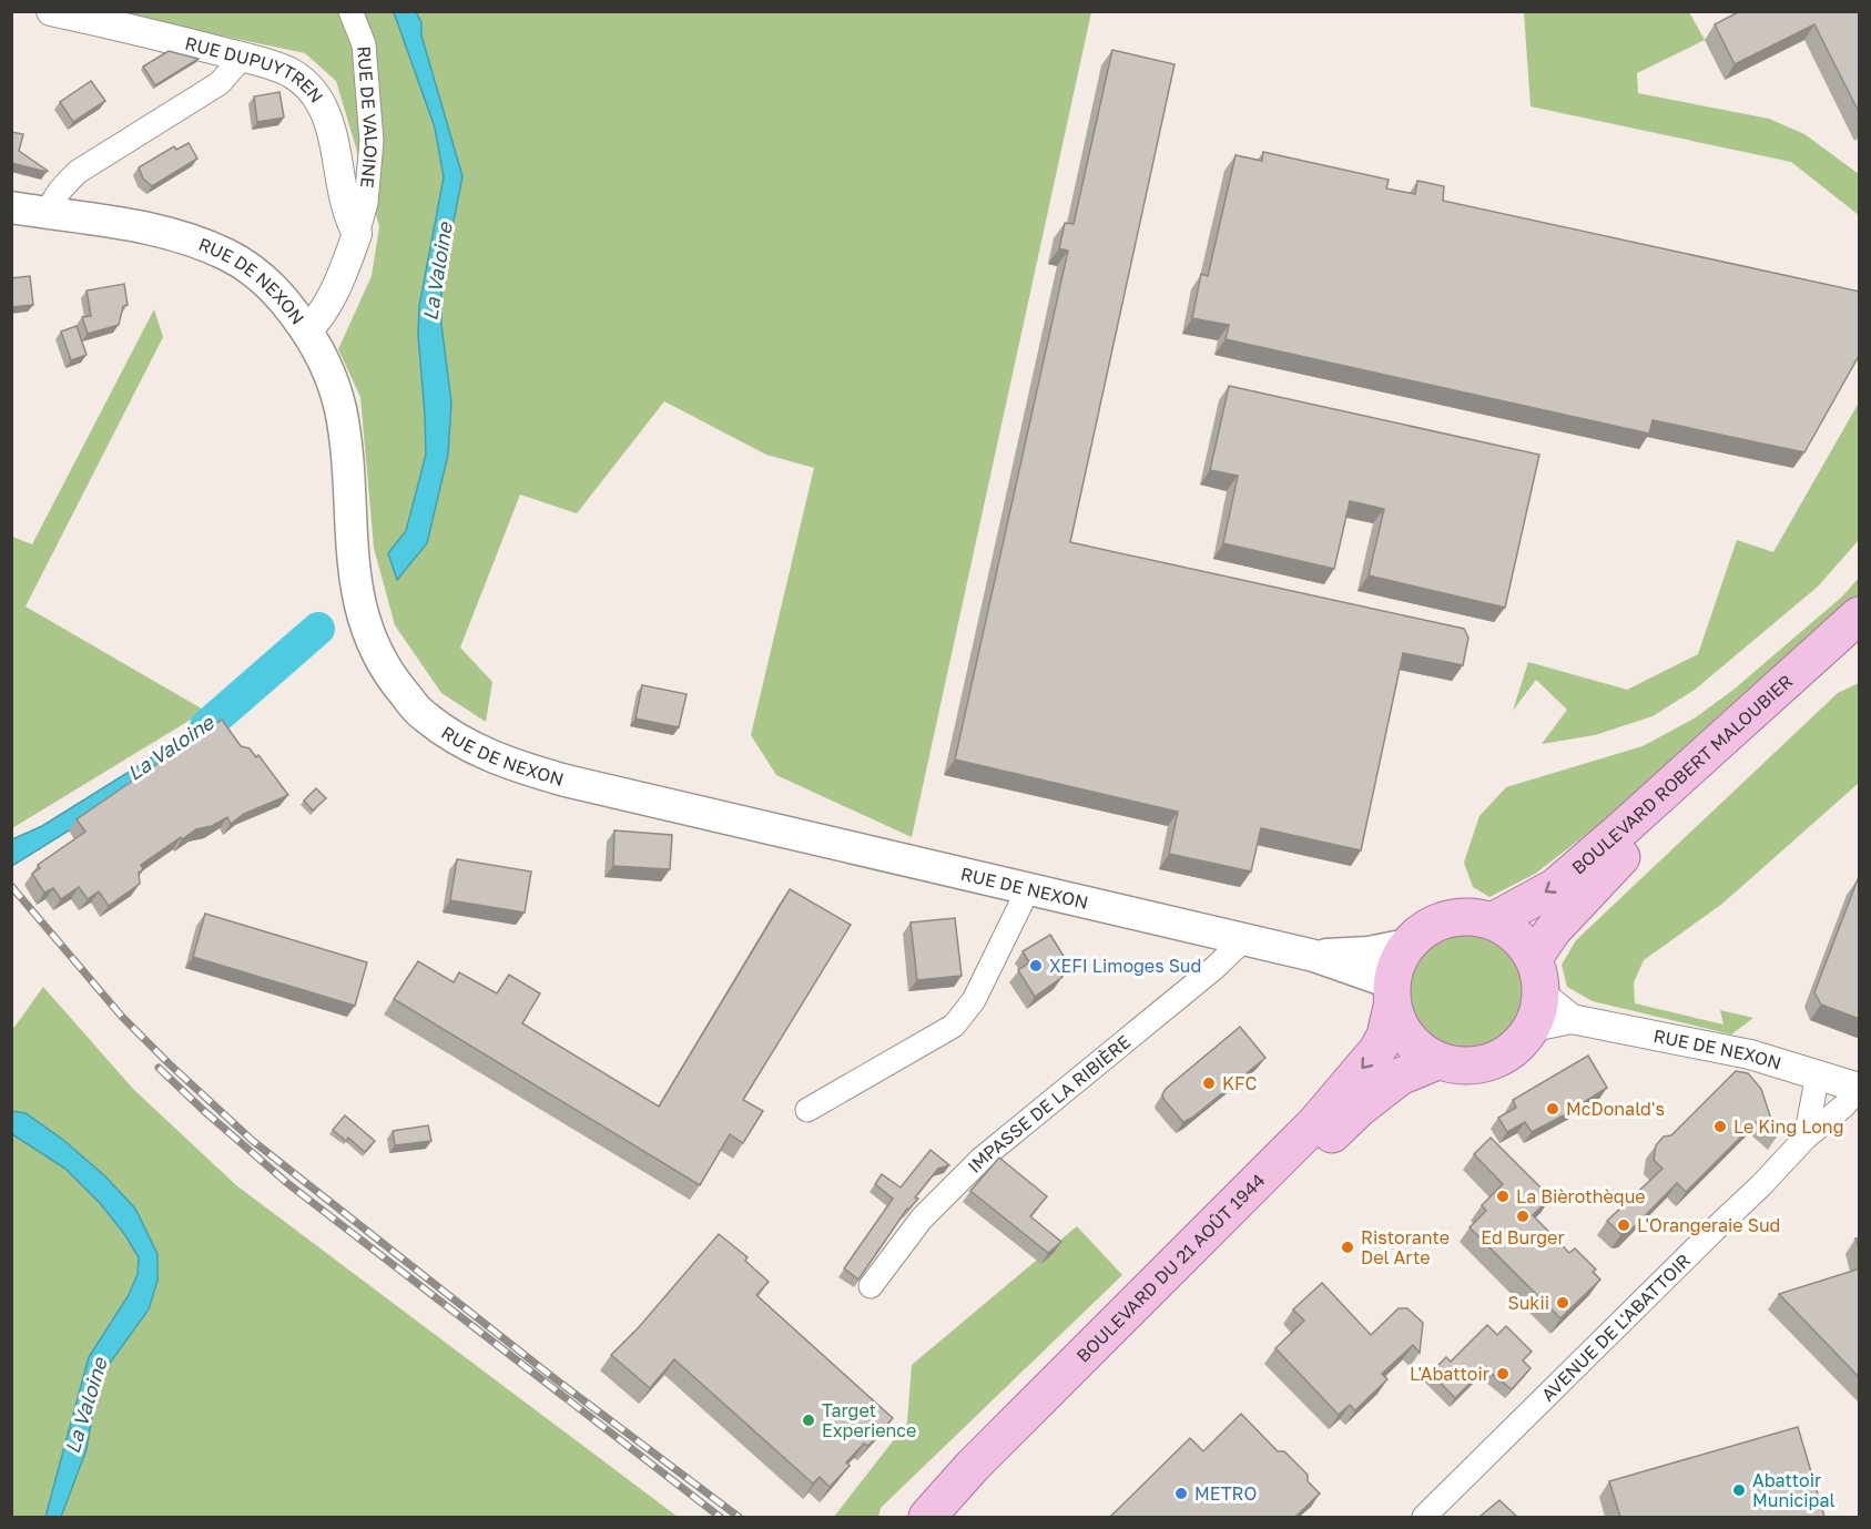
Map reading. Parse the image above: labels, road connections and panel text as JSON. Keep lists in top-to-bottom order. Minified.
{"streets":{"main road":["RUE DE NEXON","BOULEVARD ROBERT MALOUBIER","BOULEVARD DU 21 AOÛT 1944"],"street":["RUE DUPUYTREN","RUE DE VALOINE","IMPASSE DE LA RIBIÈRE","AVENUE DE L'ABATTOIR"]},"crossings":[["RUE DUPUYTREN","RUE DE VALOINE"],["RUE DE VALOINE","RUE DE NEXON"],["RUE DE NEXON","BOULEVARD ROBERT MALOUBIER"],["RUE DE NEXON","IMPASSE DE LA RIBIÈRE"],["RUE DE NEXON","BOULEVARD DU 21 AOÛT 1944"],["RUE DE NEXON","AVENUE DE L'ABATTOIR"],["BOULEVARD ROBERT MALOUBIER","BOULEVARD DU 21 AOÛT 1944"]],"water":["La Valoine"],"places":["XEFI Limoges Sud","KFC","McDonald's","Le King Long","La Bièrothèque","Ed Burger","L'Orangeraie Sud","Ristorante Del Arte","Sukii","L'Abattoir","Target Experience","Abattoir Municipal","METRO"]}
